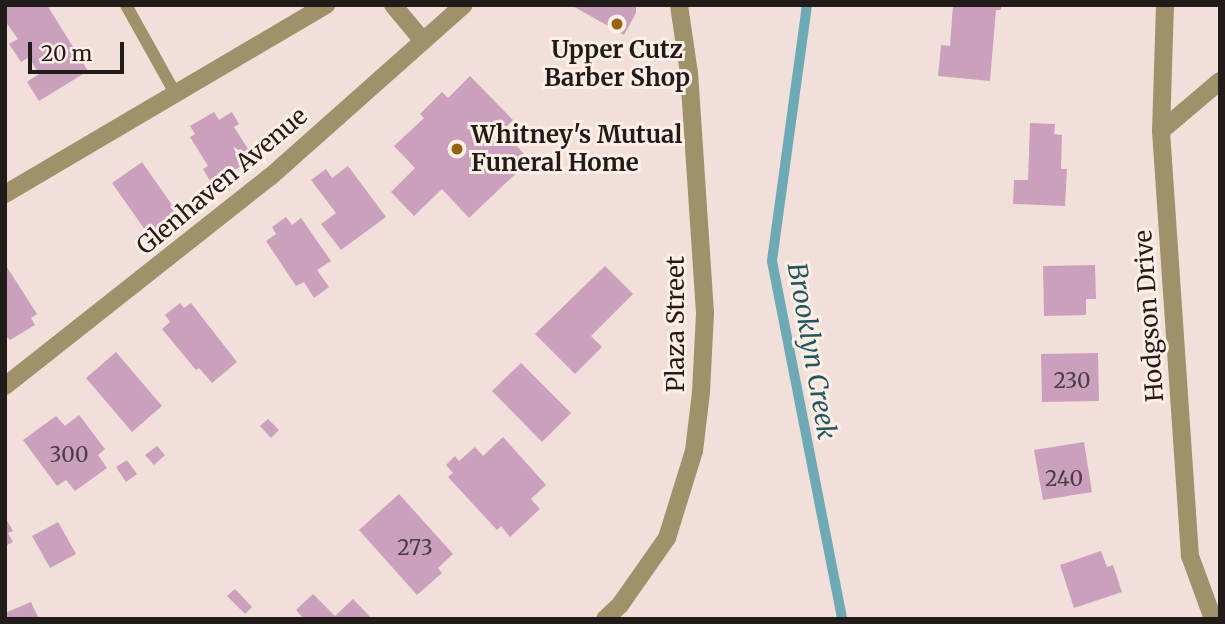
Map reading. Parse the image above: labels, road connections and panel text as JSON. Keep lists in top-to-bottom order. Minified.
{"streets":{"street":["Glenhaven Avenue","Hodgson Drive","Plaza Street"]},"water":["Brooklyn Creek"],"places":["Upper Cutz Barber Shop","Whitney's Mutual Funeral Home"],"house_numbers":["230","300","240","273"],"scale_bar":"20 m"}
